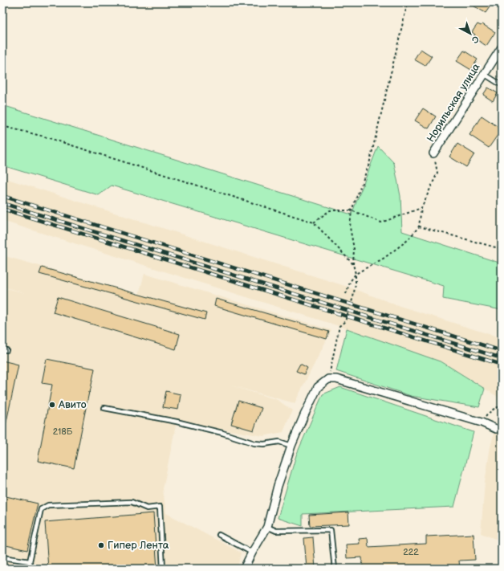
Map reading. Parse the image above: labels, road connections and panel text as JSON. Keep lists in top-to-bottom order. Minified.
{"streets":{"street":["Норильская улица"]},"places":["Авито","Гипер Лента"],"house_numbers":["218Б","222"],"north":"bottom right"}
